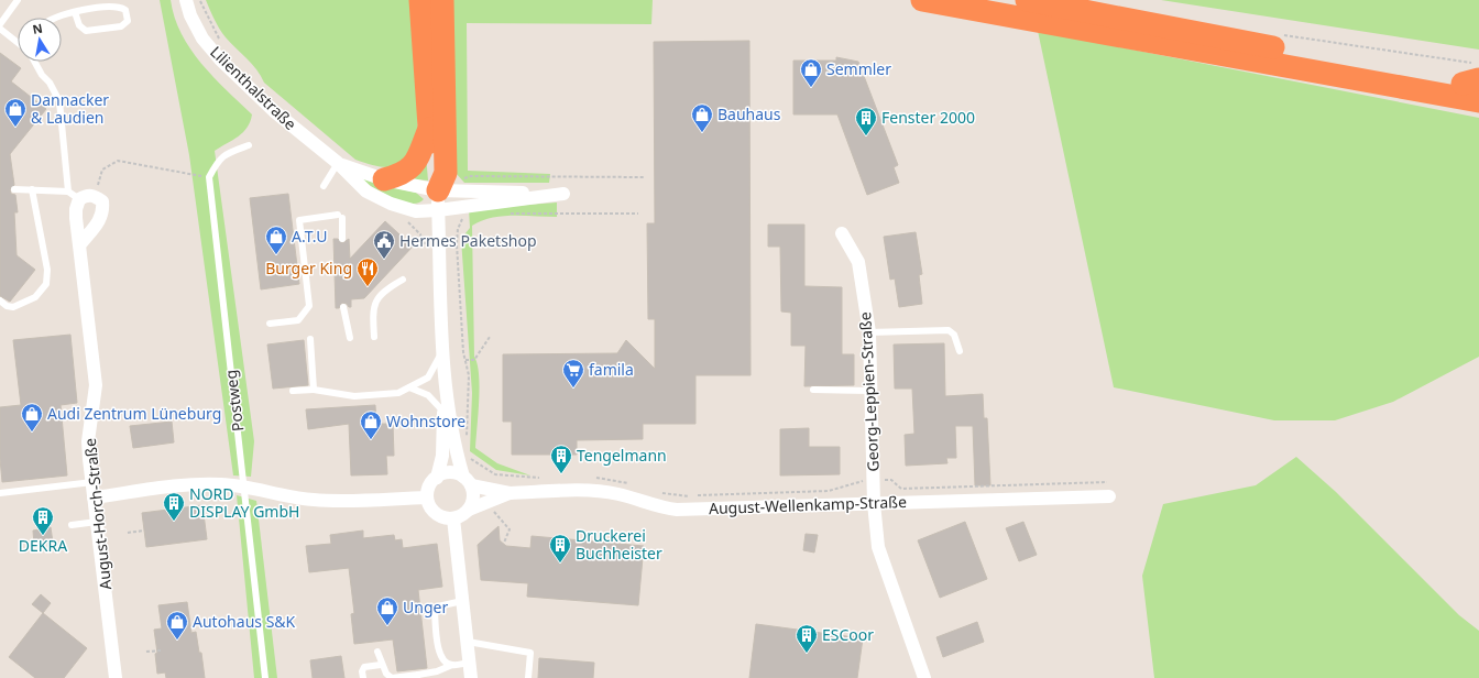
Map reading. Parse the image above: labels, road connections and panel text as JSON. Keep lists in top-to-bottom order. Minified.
{"streets":{"street":["Lilienthalstraße","Georg-Leppien-Straße","August-Wellenkamp-Straße","August-Horch-Straße"],"lane":["Postweg"]},"crossings":[["Georg-Leppien-Straße","August-Wellenkamp-Straße"]],"places":{"shop":["Semmler","Dannacker & Laudien","Bauhaus","A.T.U","Audi Zentrum Lüneburg","Wohnstore","Unger","Autohaus S&K"],"building":["Fenster 2000","Tengelmann","NORD DISPLAY GmbH","DEKRA","Druckerei Buchheister","ESCoor"],"public building":["Hermes Paketshop"],"restaurant":["Burger King"],"supermarket":["famila"]},"north":"top"}
